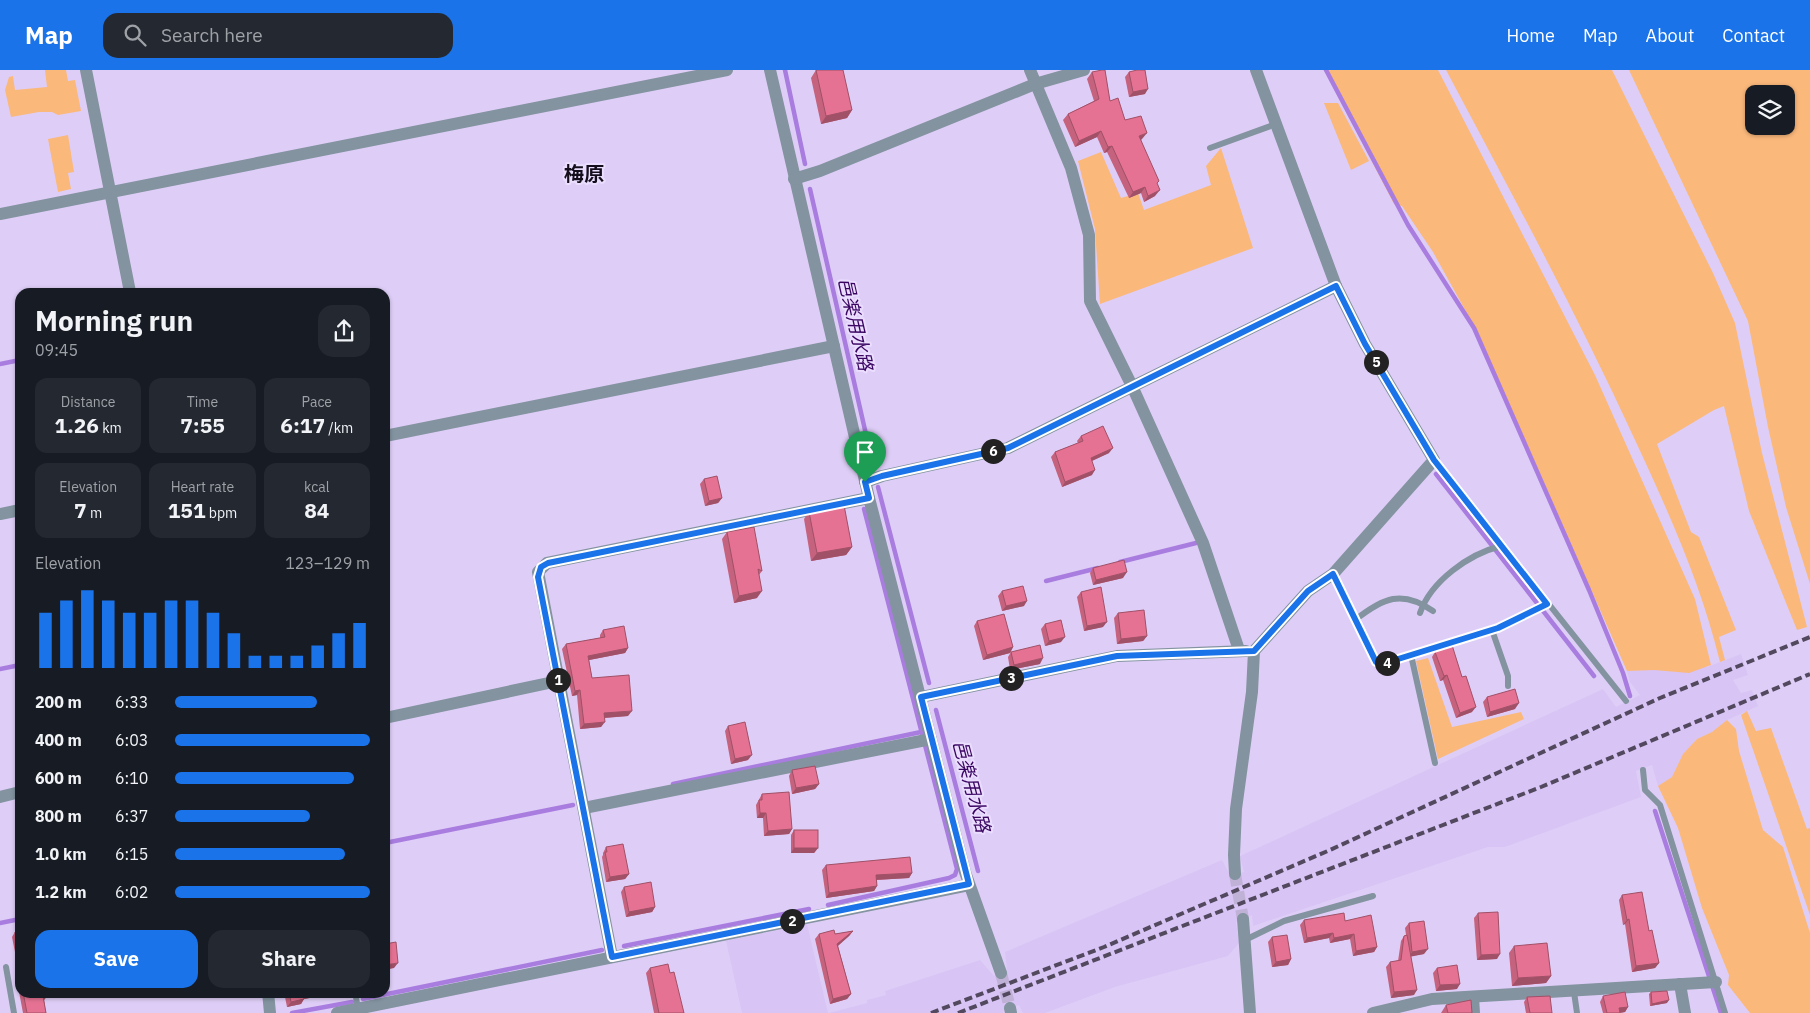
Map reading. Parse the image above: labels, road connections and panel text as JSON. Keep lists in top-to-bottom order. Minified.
{"districts":["梅原"],"water":["邑楽用水路"],"page":{"header":"Map","search":"Search here","nav":["Home","Map","About","Contact"],"heading":["Morning run","09:45"],"pins":["5","6","4","3","1","2"],"stats":[["Distance","1.26 km"],["Time","7:55"],["Pace","6:17 /km"],["Elevation","7 m"],["Heart rate","151 bpm"],["kcal","84"]],"chart":["Elevation","123–129 m"],"list":[{"name":"200 m","note":"6:33"},{"name":"400 m","note":"6:03"},{"name":"600 m","note":"6:10"},{"name":"800 m","note":"6:37"},{"name":"1.0 km","note":"6:15"},{"name":"1.2 km","note":"6:02"}],"buttons":["Save","Share"]}}
